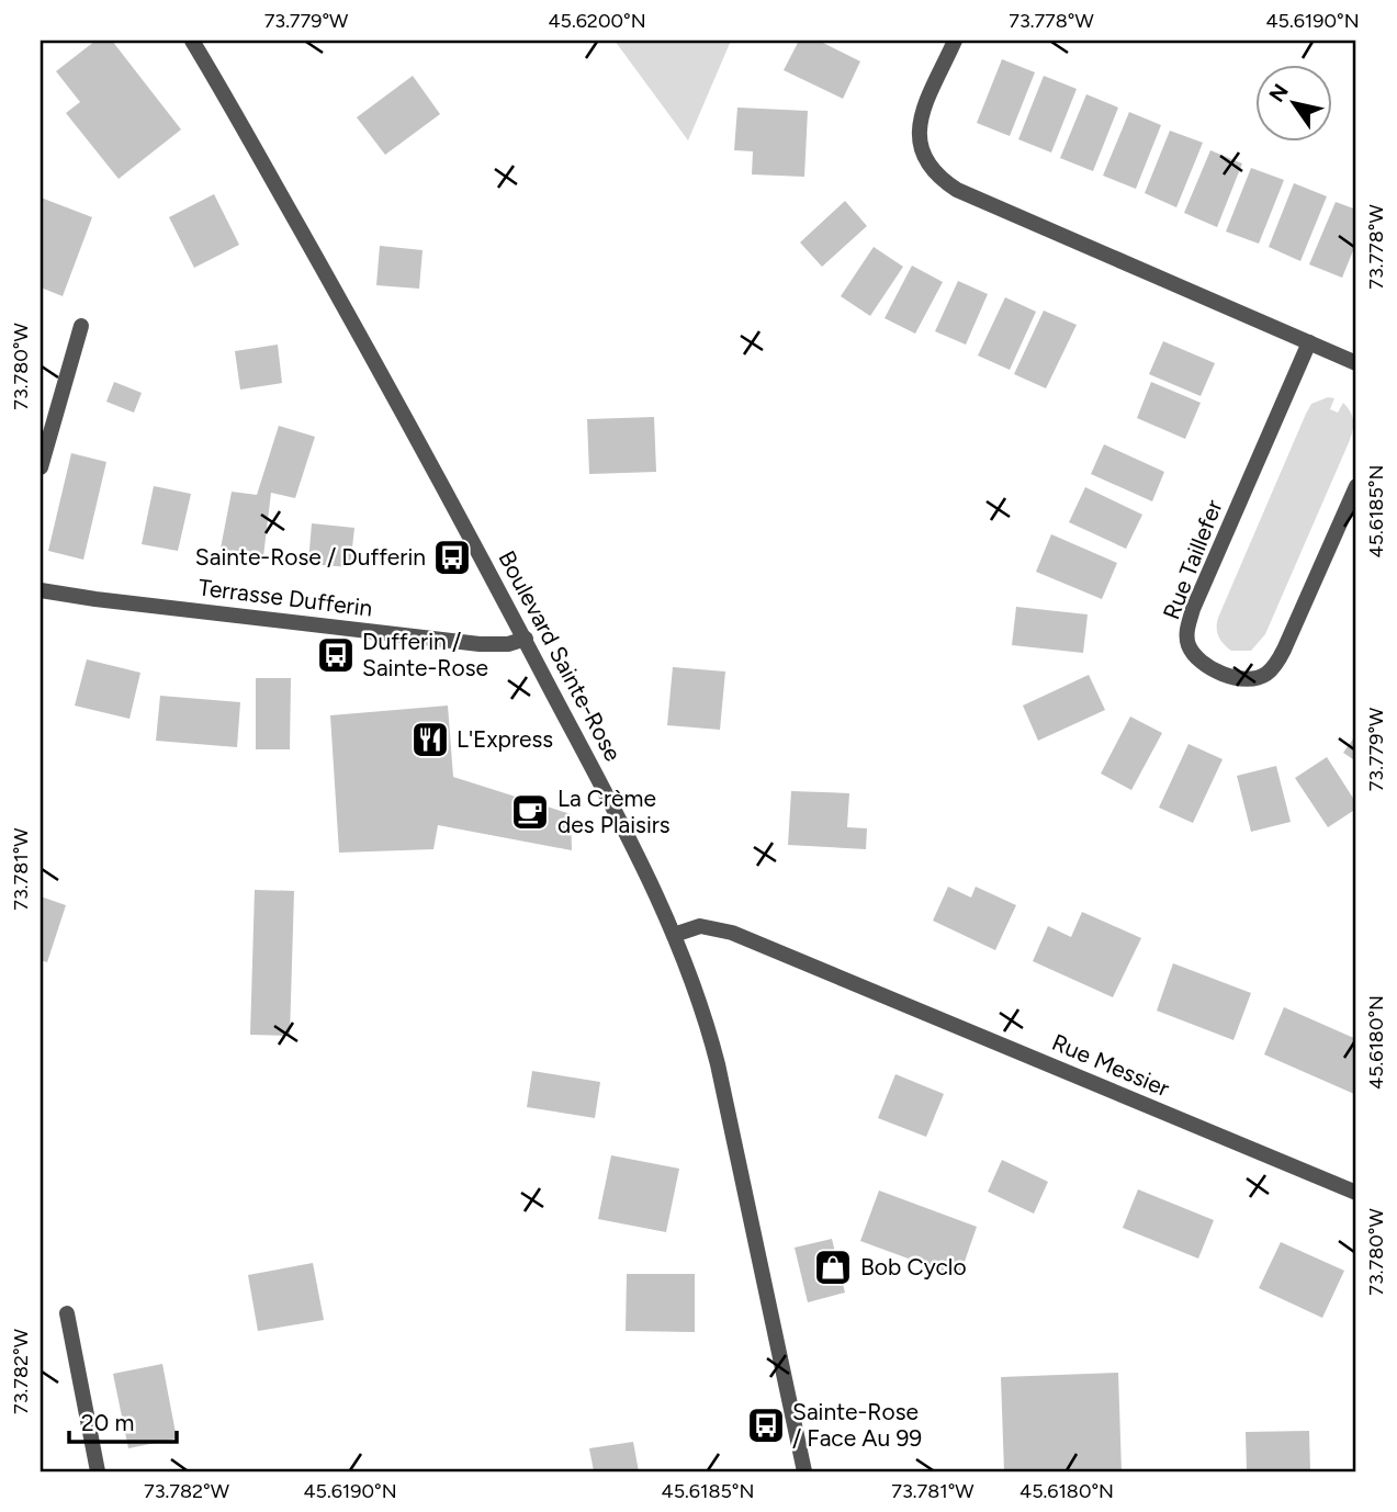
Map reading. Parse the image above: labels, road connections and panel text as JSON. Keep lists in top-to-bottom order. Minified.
{"streets":{"street":["Rue Taillefer","Terrasse Dufferin","Boulevard Sainte-Rose","Rue Messier"]},"crossings":[["Terrasse Dufferin","Boulevard Sainte-Rose"],["Boulevard Sainte-Rose","Rue Messier"]],"places":{"bus stop":["Sainte-Rose / Dufferin","Dufferin / Sainte-Rose","Sainte-Rose / Face Au 99"],"restaurant":["L'Express"],"cafe":["La Crème des Plaisirs"],"shop":["Bob Cyclo"]},"scale_bar":"20 m","north":"top left","coordinates":["73.779°W","45.6200°N","73.778°W","45.6190°N","73.780°W","45.6185°N","73.781°W","45.6180°N","73.782°W"]}
